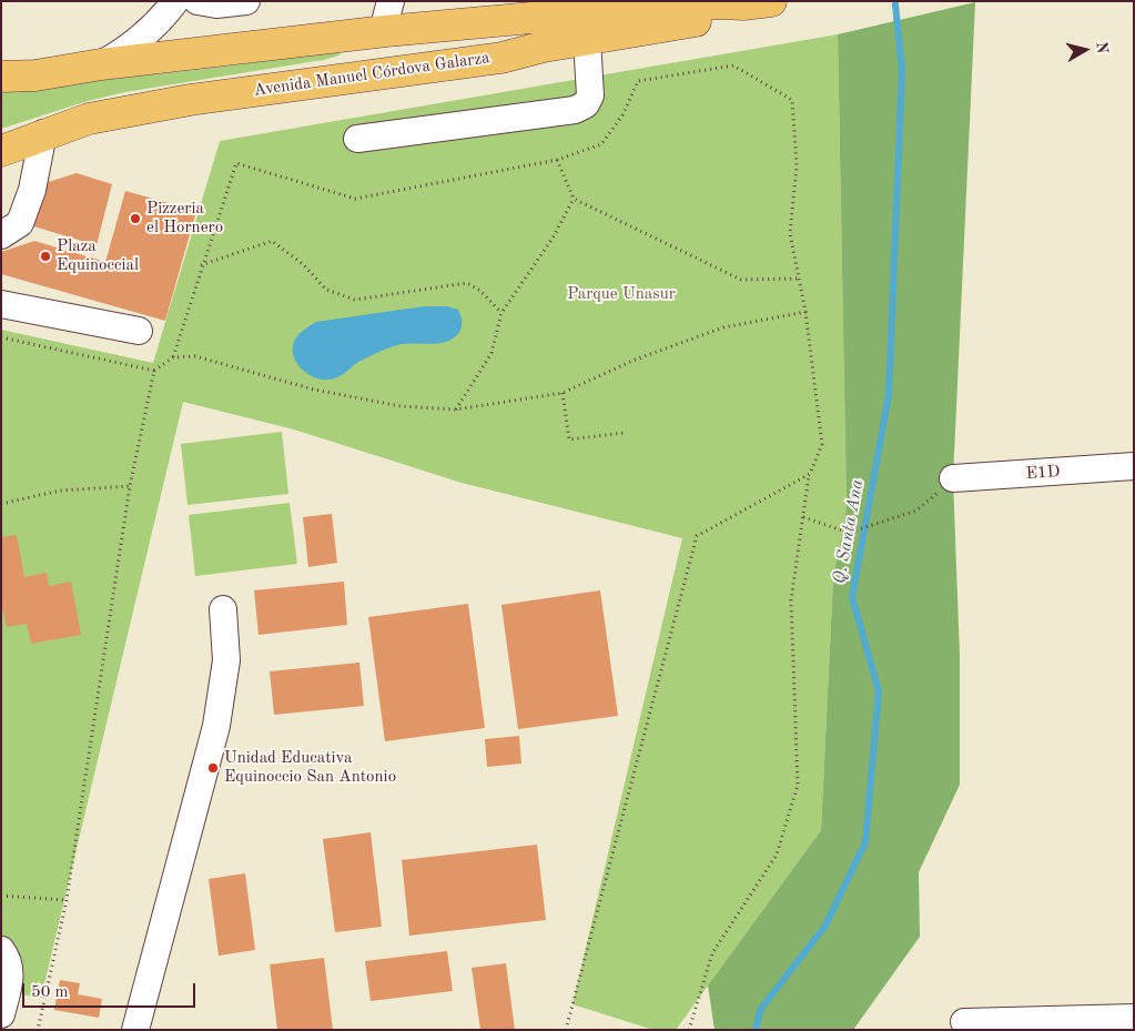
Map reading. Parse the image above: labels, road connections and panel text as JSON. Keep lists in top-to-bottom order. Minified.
{"streets":{"main road":["Avenida Manuel Córdova Galarza"],"street":["E1D"]},"water":["Q. Santa Ana"],"parks":["Parque Unasur"],"places":["Pizzeria el Hornero","Plaza Equinoccial","Unidad Educativa Equinoccio San Antonio"],"scale_bar":"50 m","north":"right"}
